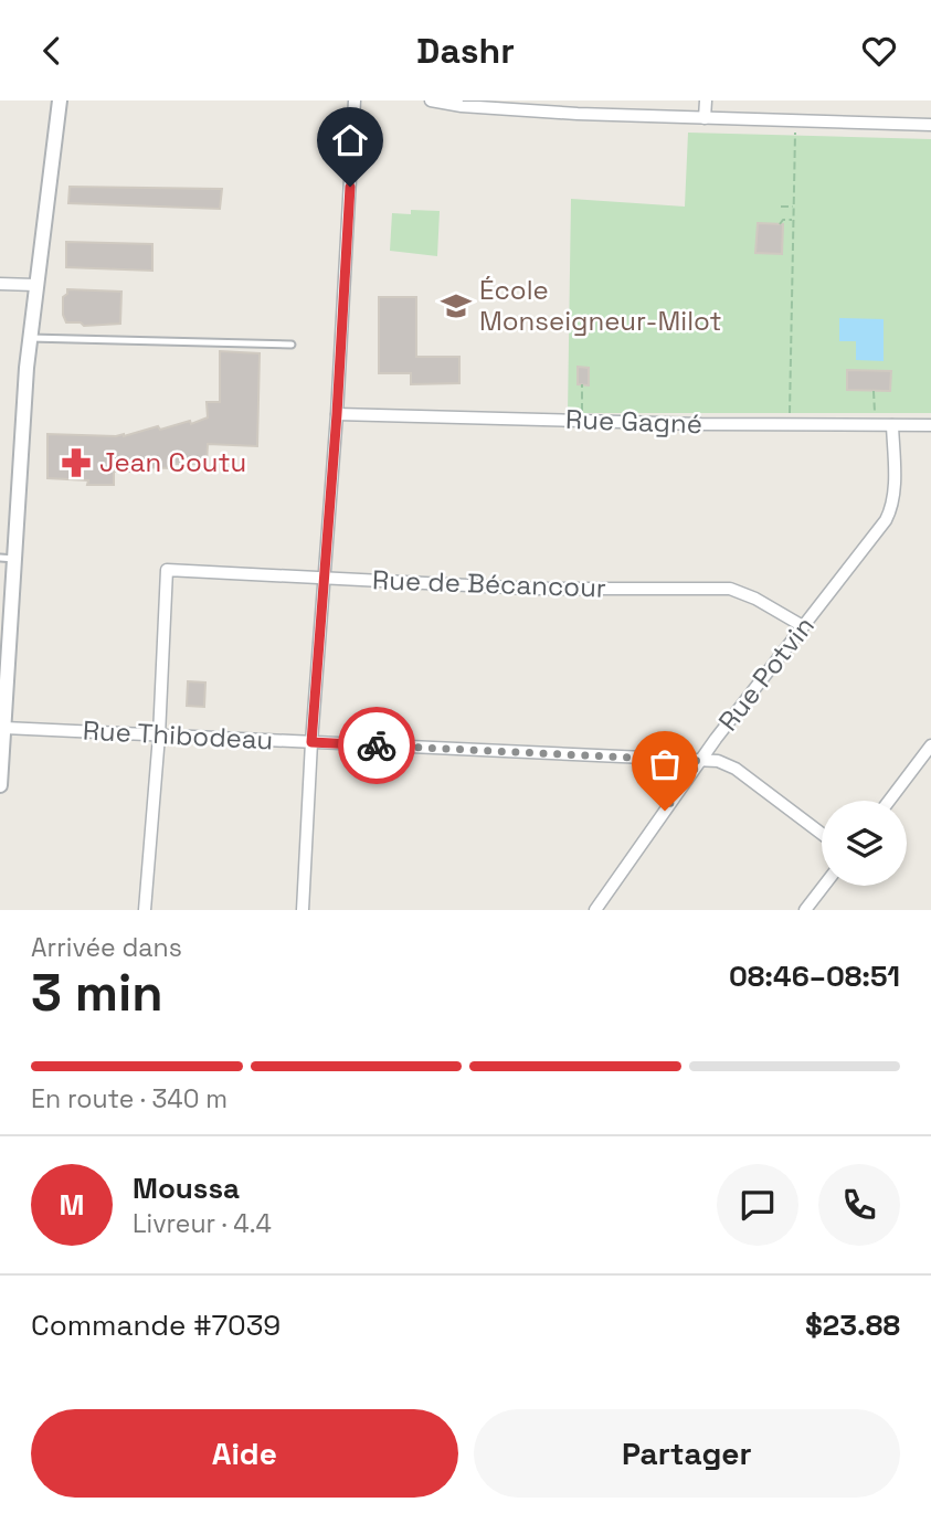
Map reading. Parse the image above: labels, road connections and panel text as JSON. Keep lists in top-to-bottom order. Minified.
{"streets":{"street":["Rue Gagné","Rue de Bécancour","Rue Potvin","Rue Thibodeau"]},"crossings":[["Rue Gagné","Rue Potvin"],["Rue de Bécancour","Rue Potvin"],["Rue de Bécancour","Rue Thibodeau"],["Rue Potvin","Rue Thibodeau"]],"places":{"school or university":["École Monseigneur-Milot"],"pharmacy":["Jean Coutu"]},"page":{"header":"Dashr","heading":["3 min","Arrivée dans","08:46–08:51"],"panel":["Moussa","Livreur · 4.4","Commande #7039","$23.88"],"bar":"En route · 340 m","round":"M","buttons":["Aide","Partager"]}}
